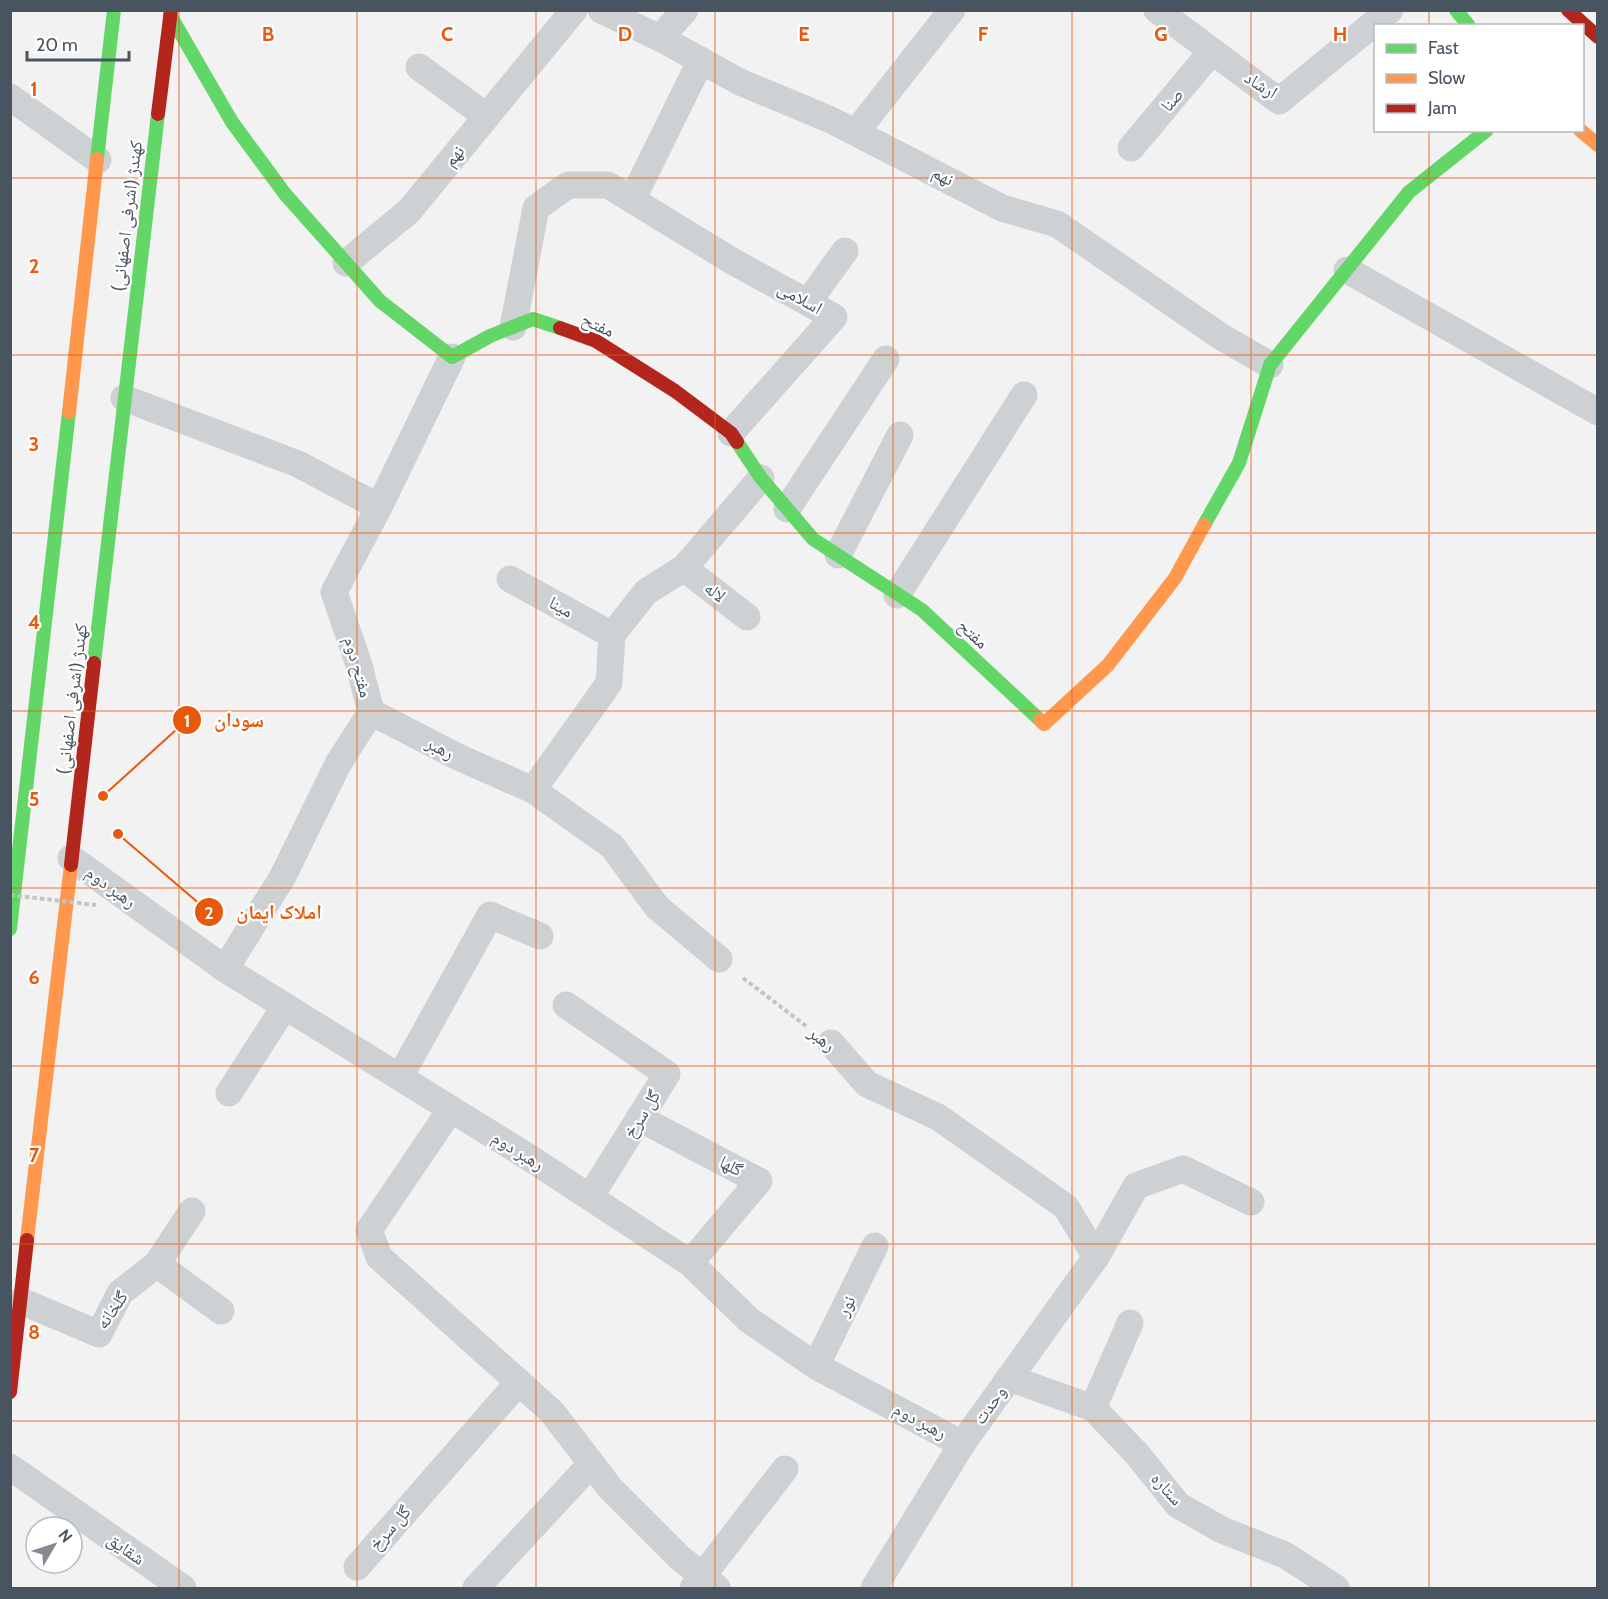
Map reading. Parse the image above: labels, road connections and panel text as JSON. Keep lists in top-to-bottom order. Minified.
{"streets":{"main road":["کهندژ (اشرفی اصفهانی)","مفتح"],"street":["ارشاد","صنا","نهم","اسلامی","لاله","مینا","مفتح دوم","رهبر","رهبر دوم","گل سرخ","گلها","نور","گلخانه","وحدت","ستاره","شقایق"]},"crossings":[["ارشاد","صنا"],["نهم","مفتح"],["کهندژ (اشرفی اصفهانی)","رهبر دوم"],["کهندژ (اشرفی اصفهانی)","گلخانه"],["اسلامی","مفتح"],["مفتح","مفتح دوم"],["مفتح دوم","رهبر"],["مفتح دوم","رهبر دوم"],["رهبر","وحدت"],["رهبر دوم","گل سرخ"],["رهبر دوم","گلها"],["رهبر دوم","نور"],["رهبر دوم","وحدت"],["گل سرخ","گلها"],["وحدت","ستاره"]],"places":["سودان","املاک ایمان"],"legend":["Fast","Slow","Jam"],"scale_bar":"20 m","north":"top right","grid":{"columns":["B","C","D","E","F","G","H"],"rows":["1","2","3","4","5","6","7","8"]}}
